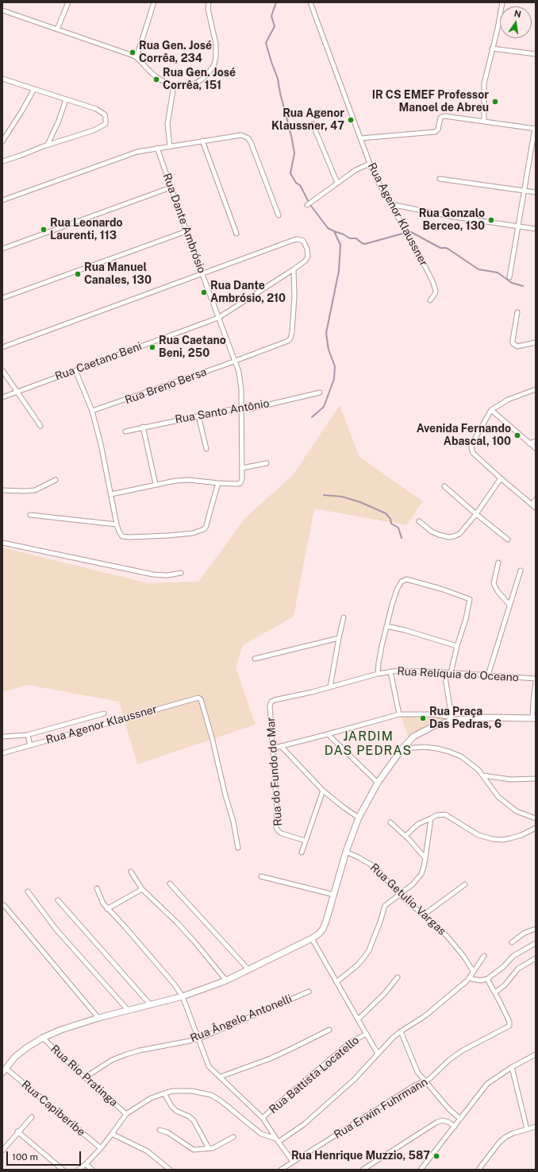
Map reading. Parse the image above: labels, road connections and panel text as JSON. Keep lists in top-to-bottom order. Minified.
{"streets":{"street":["Rua Agenor Klaussner","Rua Dante Ambrósio","Rua Caetano Beni","Rua Breno Bersa","Rua Santo Antônio","Rua Relíquia do Oceano","Rua do Fundo do Mar","Rua Getulio Vargas","Rua Ângelo Antonelli","Rua Battista Locatello","Rua Rio Pratinga","Rua Capiberibe","Rua Erwin Fuhrmann"]},"crossings":[["Rua Dante Ambrósio","Rua Caetano Beni"],["Rua Dante Ambrósio","Rua Breno Bersa"],["Rua Dante Ambrósio","Rua Santo Antônio"],["Rua Caetano Beni","Rua Breno Bersa"],["Rua Relíquia do Oceano","Rua do Fundo do Mar"],["Rua Ângelo Antonelli","Rua Rio Pratinga"]],"districts":["JARDIM DAS PEDRAS"],"places":["Rua Gen. José Corrêa, 234","Rua Gen. José Corrêa, 151","IR CS EMEF Professor Manoel de Abreu","Rua Agenor Klaussner, 47","Rua Gonzalo Berceo, 130","Rua Leonardo Laurenti, 113","Rua Manuel Canales, 130","Rua Dante Ambrósio, 210","Rua Caetano Beni, 250","Avenida Fernando Abascal, 100","Rua Praça Das Pedras, 6","Rua Henrique Muzzio, 587"],"scale_bar":"100 m","north":"top"}
